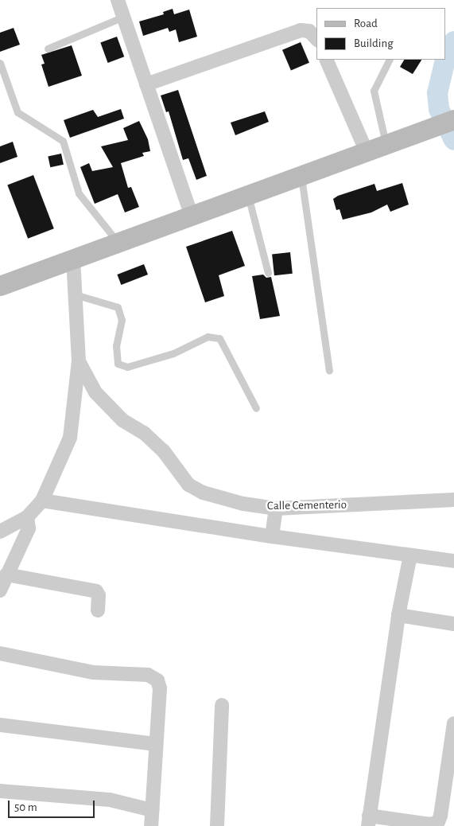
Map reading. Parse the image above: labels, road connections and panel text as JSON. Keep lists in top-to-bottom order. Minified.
{"streets":{"street":["Calle Cementerio"]},"legend":["Road","Building"],"scale_bar":"50 m"}
